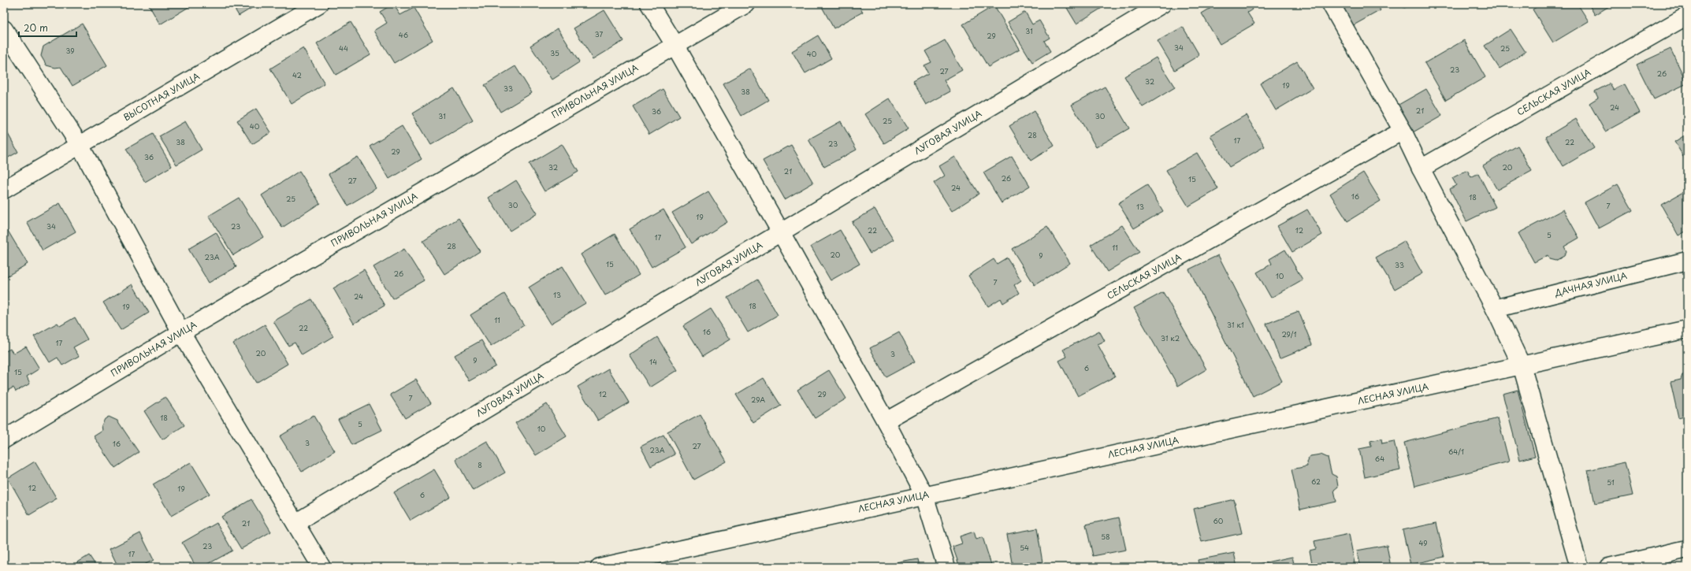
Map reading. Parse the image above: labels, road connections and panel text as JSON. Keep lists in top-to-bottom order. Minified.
{"streets":{"street":["ПРИВОЛЬНАЯ УЛИЦА","СЕЛЬСКАЯ УЛИЦА","ВЫСОТНАЯ УЛИЦА","ЛУГОВАЯ УЛИЦА","ДАЧНАЯ УЛИЦА","ЛЕСНАЯ УЛИЦА"]},"house_numbers":["31","37","46","29","34","44","25","39","35","40","23","27","26","42","32","19","33","38","24","21","36","31","30","25","40","28","17","38","22","23","29","36","32","20","21","26","15","27","24","16","18","25","30","7","13","19","34","23","22","12","5","17","28","11","20","9","23А","15","33","26","10","7","13","24","18","19","11","31 к1","22","16","29/1","31 к2","17","20","3","9","14","6","15","12","29","7","29А","18","5","10","3","16","27","23А","64/1","64","8","62","51","12","19","6","60","21","58","49","23","54","17"],"scale_bar":"20 m"}
